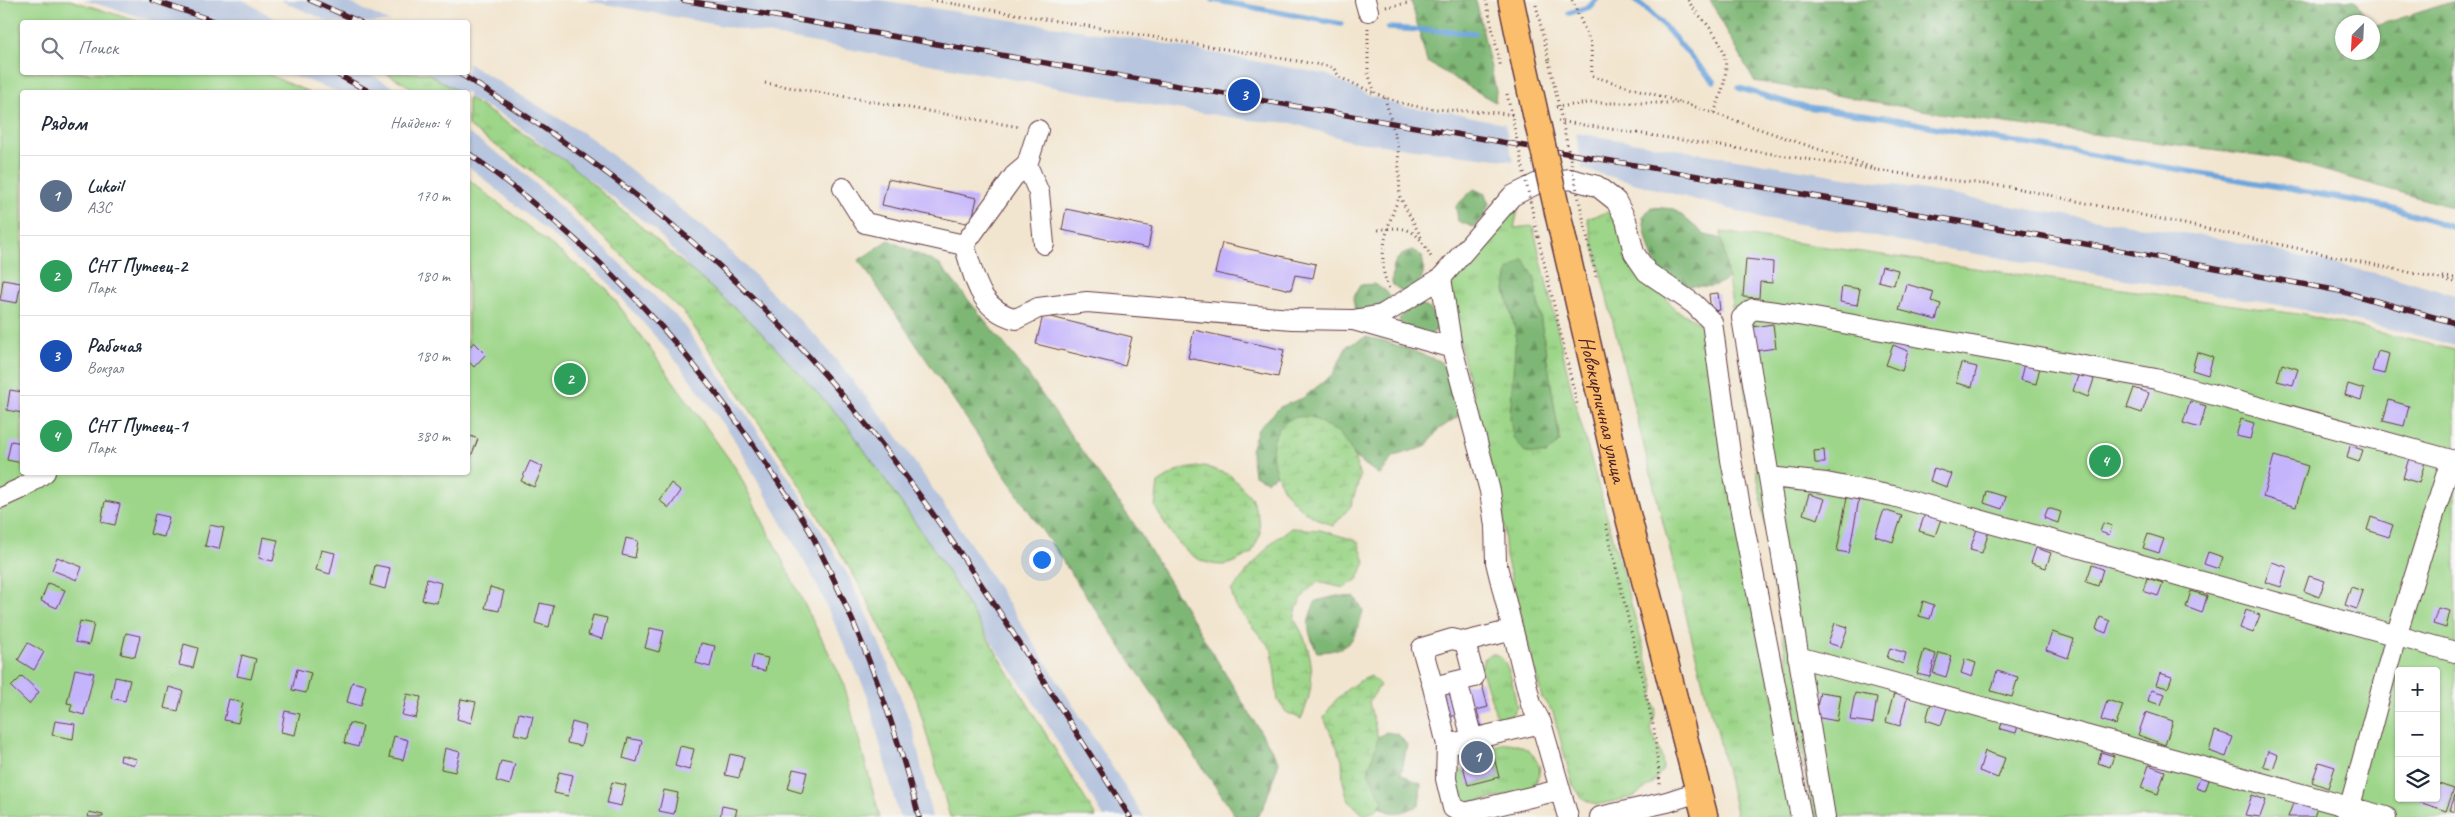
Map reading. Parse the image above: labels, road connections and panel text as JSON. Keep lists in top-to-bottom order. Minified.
{"streets":{"main road":["Новокирпичная улица"]},"north":"bottom left","page":{"search":"Поиск","pins":["3","2","4","1"],"heading":["Рядом","Найдено: 4"],"list":[{"mark":"1","name":"Lukoil","note":"АЗС","value":"170 m"},{"mark":"2","name":"СНТ Путеец-2","note":"Парк","value":"180 m"},{"mark":"3","name":"Рабочая","note":"Вокзал","value":"180 m"},{"mark":"4","name":"СНТ Путеец-1","note":"Парк","value":"380 m"}],"map_buttons":["+","−"]}}
